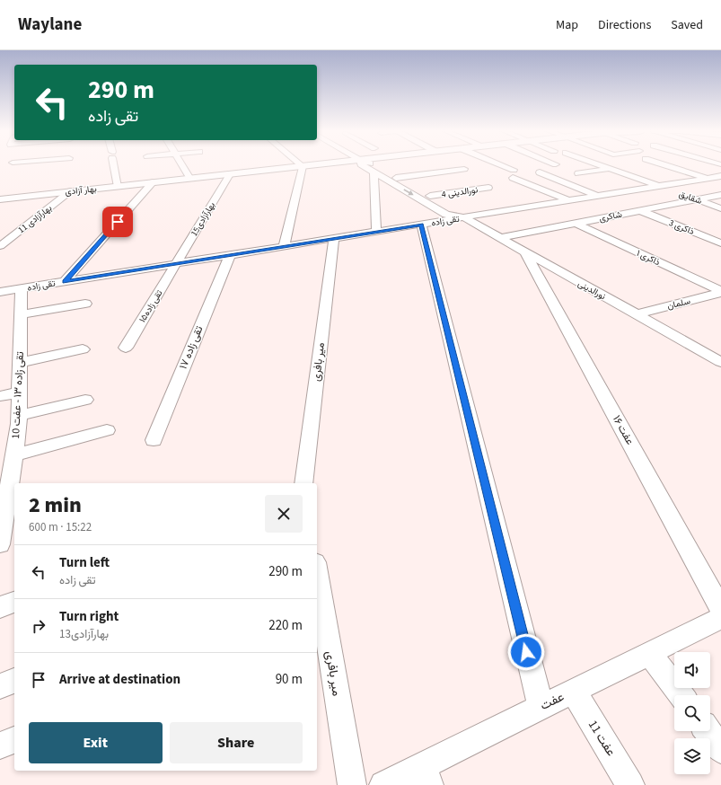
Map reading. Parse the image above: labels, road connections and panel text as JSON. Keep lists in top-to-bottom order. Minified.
{"streets":{"street":["بهار آزادی","نورالدینی 4","شقایق","شاکری","بهارآزادی 11","بهارآزادی15","تقی زاده","ذاکری 3","ذاکری ۱","نورالدینی","سلمان","تقی زاده۱۵","تقی زاده ۱۷","میر بافری","تقی زاده ۱۳ - عفت 10","عفت ۱۶","عفت","عفت 11"]},"crossings":[["بهار آزادی","بهارآزادی 11"],["بهار آزادی","بهارآزادی15"],["نورالدینی 4","نورالدینی"],["شقایق","شاکری"],["شقایق","تقی زاده"],["شاکری","ذاکری 3"],["شاکری","ذاکری ۱"],["شاکری","نورالدینی"],["بهارآزادی15","تقی زاده"],["بهارآزادی15","تقی زاده۱۵"],["تقی زاده","نورالدینی"],["تقی زاده","تقی زاده۱۵"],["تقی زاده","تقی زاده ۱۷"],["تقی زاده","میر بافری"],["تقی زاده","تقی زاده ۱۳ - عفت 10"],["ذاکری ۱","سلمان"],["نورالدینی","سلمان"],["نورالدینی","عفت ۱۶"],["عفت","عفت 11"]],"page":{"header":"Waylane","nav":["Map","Directions","Saved"],"turn":["290 m","تقی زاده"],"heading":["2 min","600 m · 15:22"],"list":[{"name":"Turn left","note":"تقی زاده","value":"290 m"},{"name":"Turn right","note":"بهارآزادی13","value":"220 m"},{"name":"Arrive at destination","value":"90 m"}],"buttons":["Exit","Share"]}}
